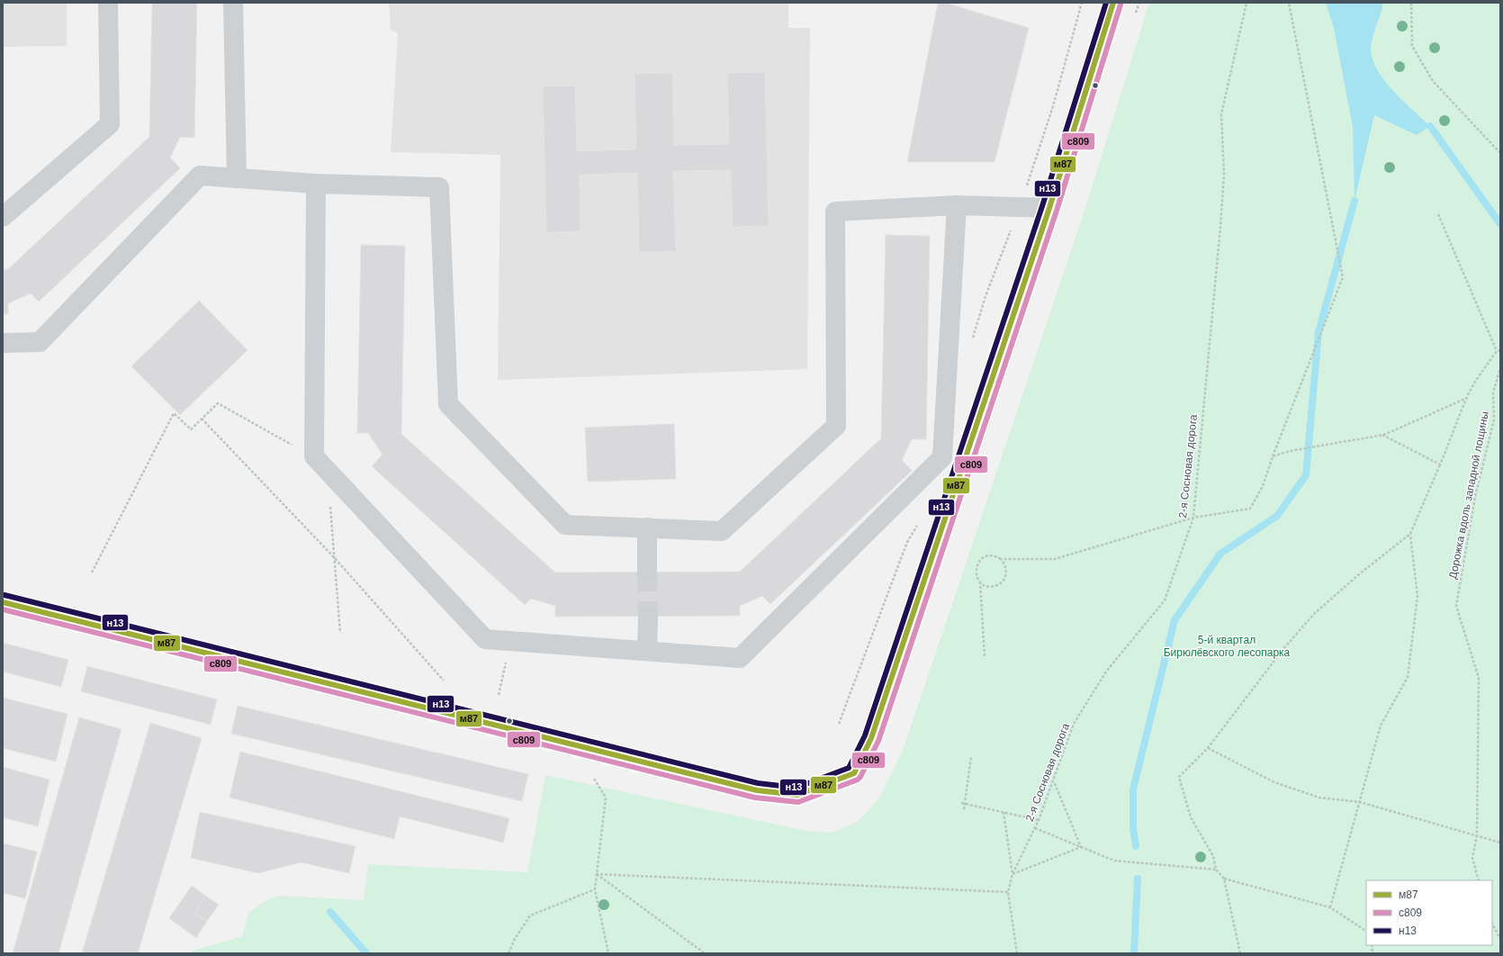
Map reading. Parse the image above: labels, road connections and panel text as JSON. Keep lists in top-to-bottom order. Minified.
{"streets":{"path":["2-я Сосновая дорога","Дорожка вдоль западной лощины"]},"parks":["5-й квартал Бирюлёвского лесопарка"],"lines":["transit line м87","transit line н13","transit line с809"],"legend":["м87","с809","н13"]}
